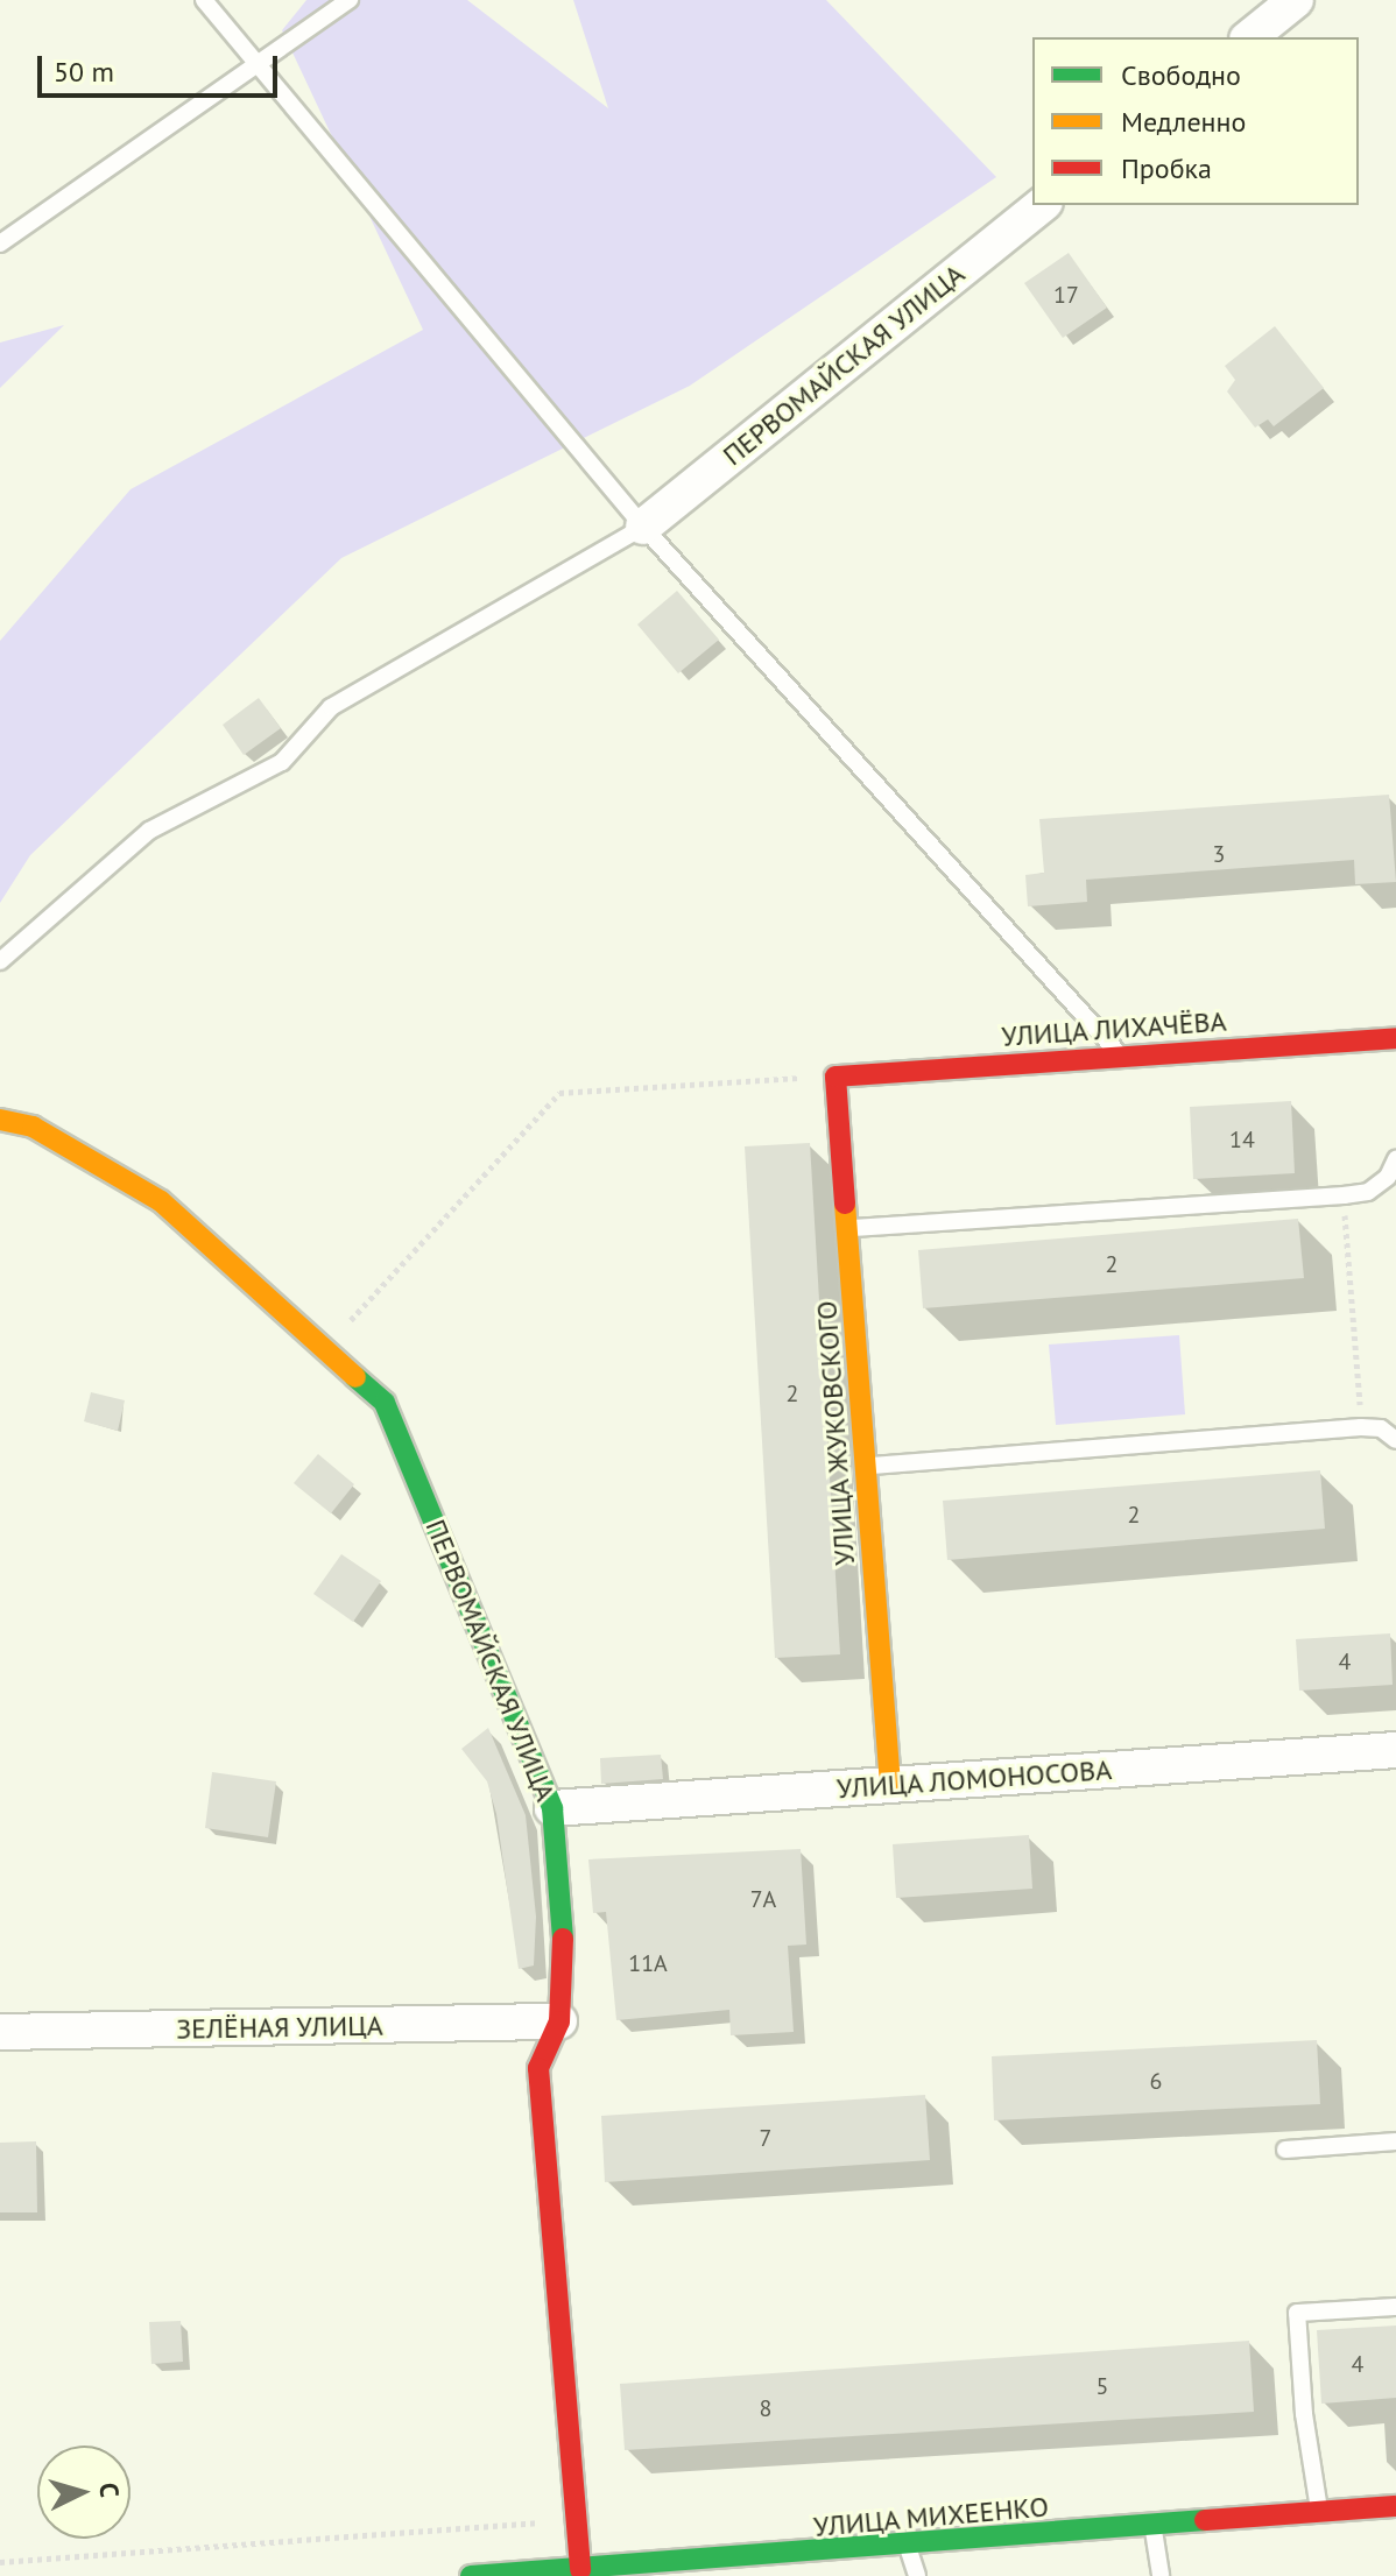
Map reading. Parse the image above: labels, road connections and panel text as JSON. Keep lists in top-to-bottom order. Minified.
{"streets":{"street":["ПЕРВОМАЙСКАЯ УЛИЦА","УЛИЦА ЛИХАЧЁВА","УЛИЦА ЖУКОВСКОГО","УЛИЦА ЛОМОНОСОВА","ЗЕЛЁНАЯ УЛИЦА","УЛИЦА МИХЕЕНКО"]},"crossings":[["ПЕРВОМАЙСКАЯ УЛИЦА","УЛИЦА ЛОМОНОСОВА"],["ПЕРВОМАЙСКАЯ УЛИЦА","ЗЕЛЁНАЯ УЛИЦА"],["ПЕРВОМАЙСКАЯ УЛИЦА","УЛИЦА МИХЕЕНКО"],["УЛИЦА ЛИХАЧЁВА","УЛИЦА ЖУКОВСКОГО"],["УЛИЦА ЖУКОВСКОГО","УЛИЦА ЛОМОНОСОВА"]],"house_numbers":["17","3","14","2","2","2","4","7А","11А","6","7","4","5","8"],"legend":["Свободно","Медленно","Пробка"],"scale_bar":"50 m","north":"right"}
